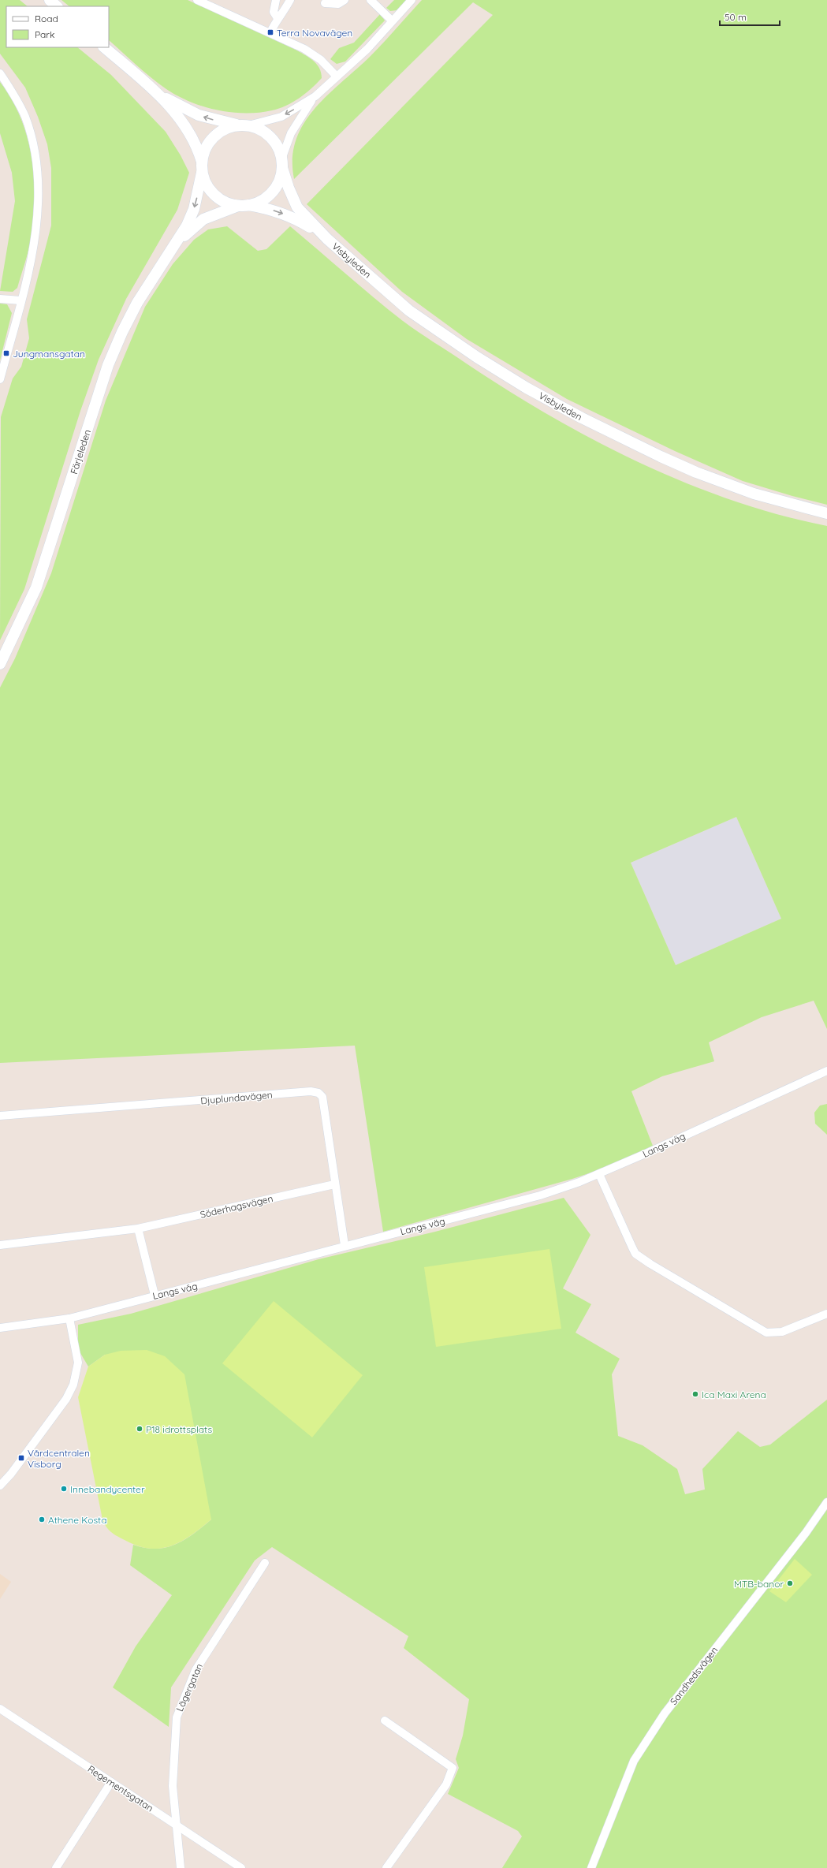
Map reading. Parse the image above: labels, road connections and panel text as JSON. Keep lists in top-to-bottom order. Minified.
{"streets":{"main road":["Visbyleden","Färjeleden"],"street":["Djuplundavägen","Langs väg","Söderhagsvägen","Sandhedsvägen","Lägergatan","Regementsgatan"]},"crossings":[["Visbyleden","Färjeleden"],["Djuplundavägen","Langs väg"],["Djuplundavägen","Söderhagsvägen"],["Lägergatan","Regementsgatan"]],"places":{"transit":["Terra Novavägen","Jungmansgatan","Vårdcentralen Visborg"],"other":["Ica Maxi Arena","P18 idrottsplats","Innebandycenter","Athene Kosta","MTB-banor"]},"legend":["Road","Park"],"scale_bar":"50 m"}
